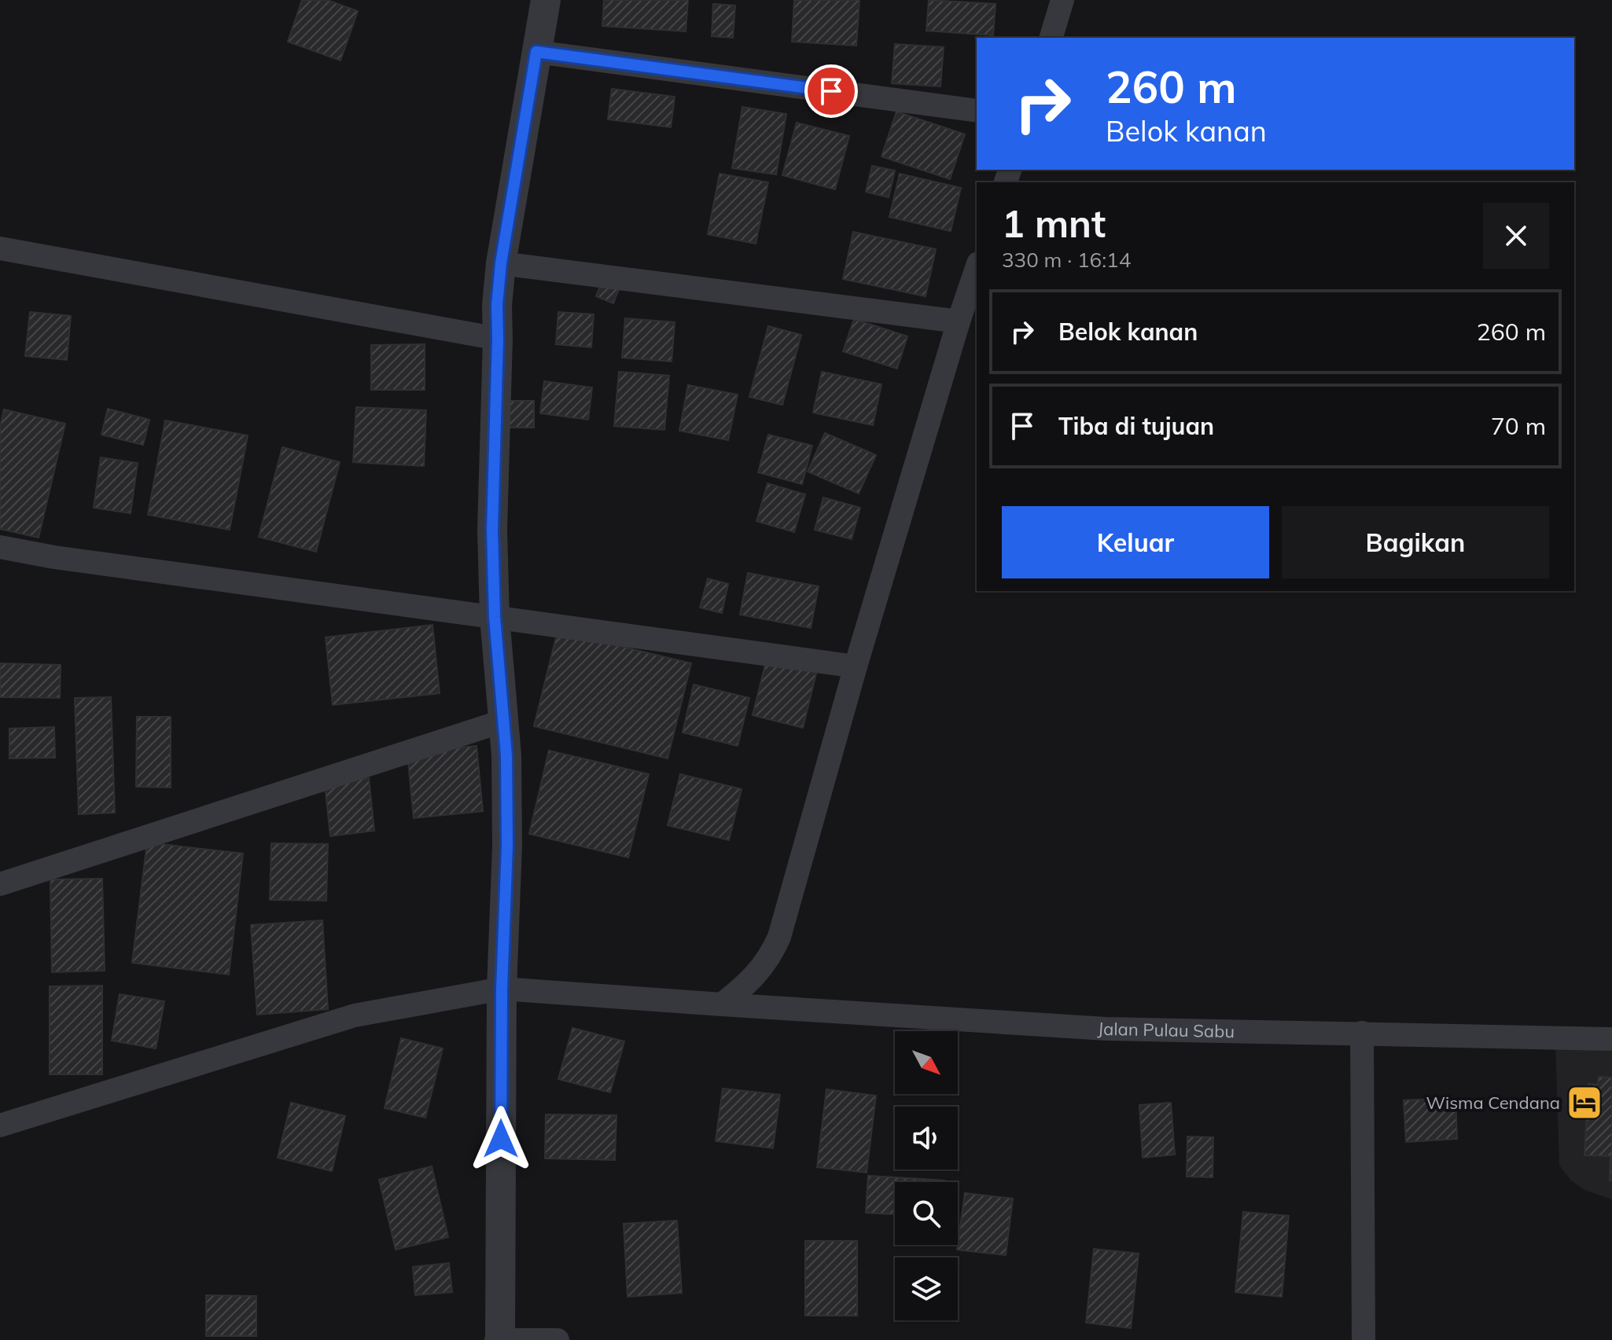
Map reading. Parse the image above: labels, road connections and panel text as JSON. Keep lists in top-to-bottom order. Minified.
{"streets":{"street":["Jalan Pulau Sabu"]},"places":{"hotel":["Wisma Cendana"]},"north":"bottom right","page":{"turn":["260 m","Belok kanan"],"heading":["1 mnt","330 m · 16:14"],"list":[{"name":"Belok kanan","value":"260 m"},{"name":"Tiba di tujuan","value":"70 m"}],"buttons":["Keluar","Bagikan"]}}
